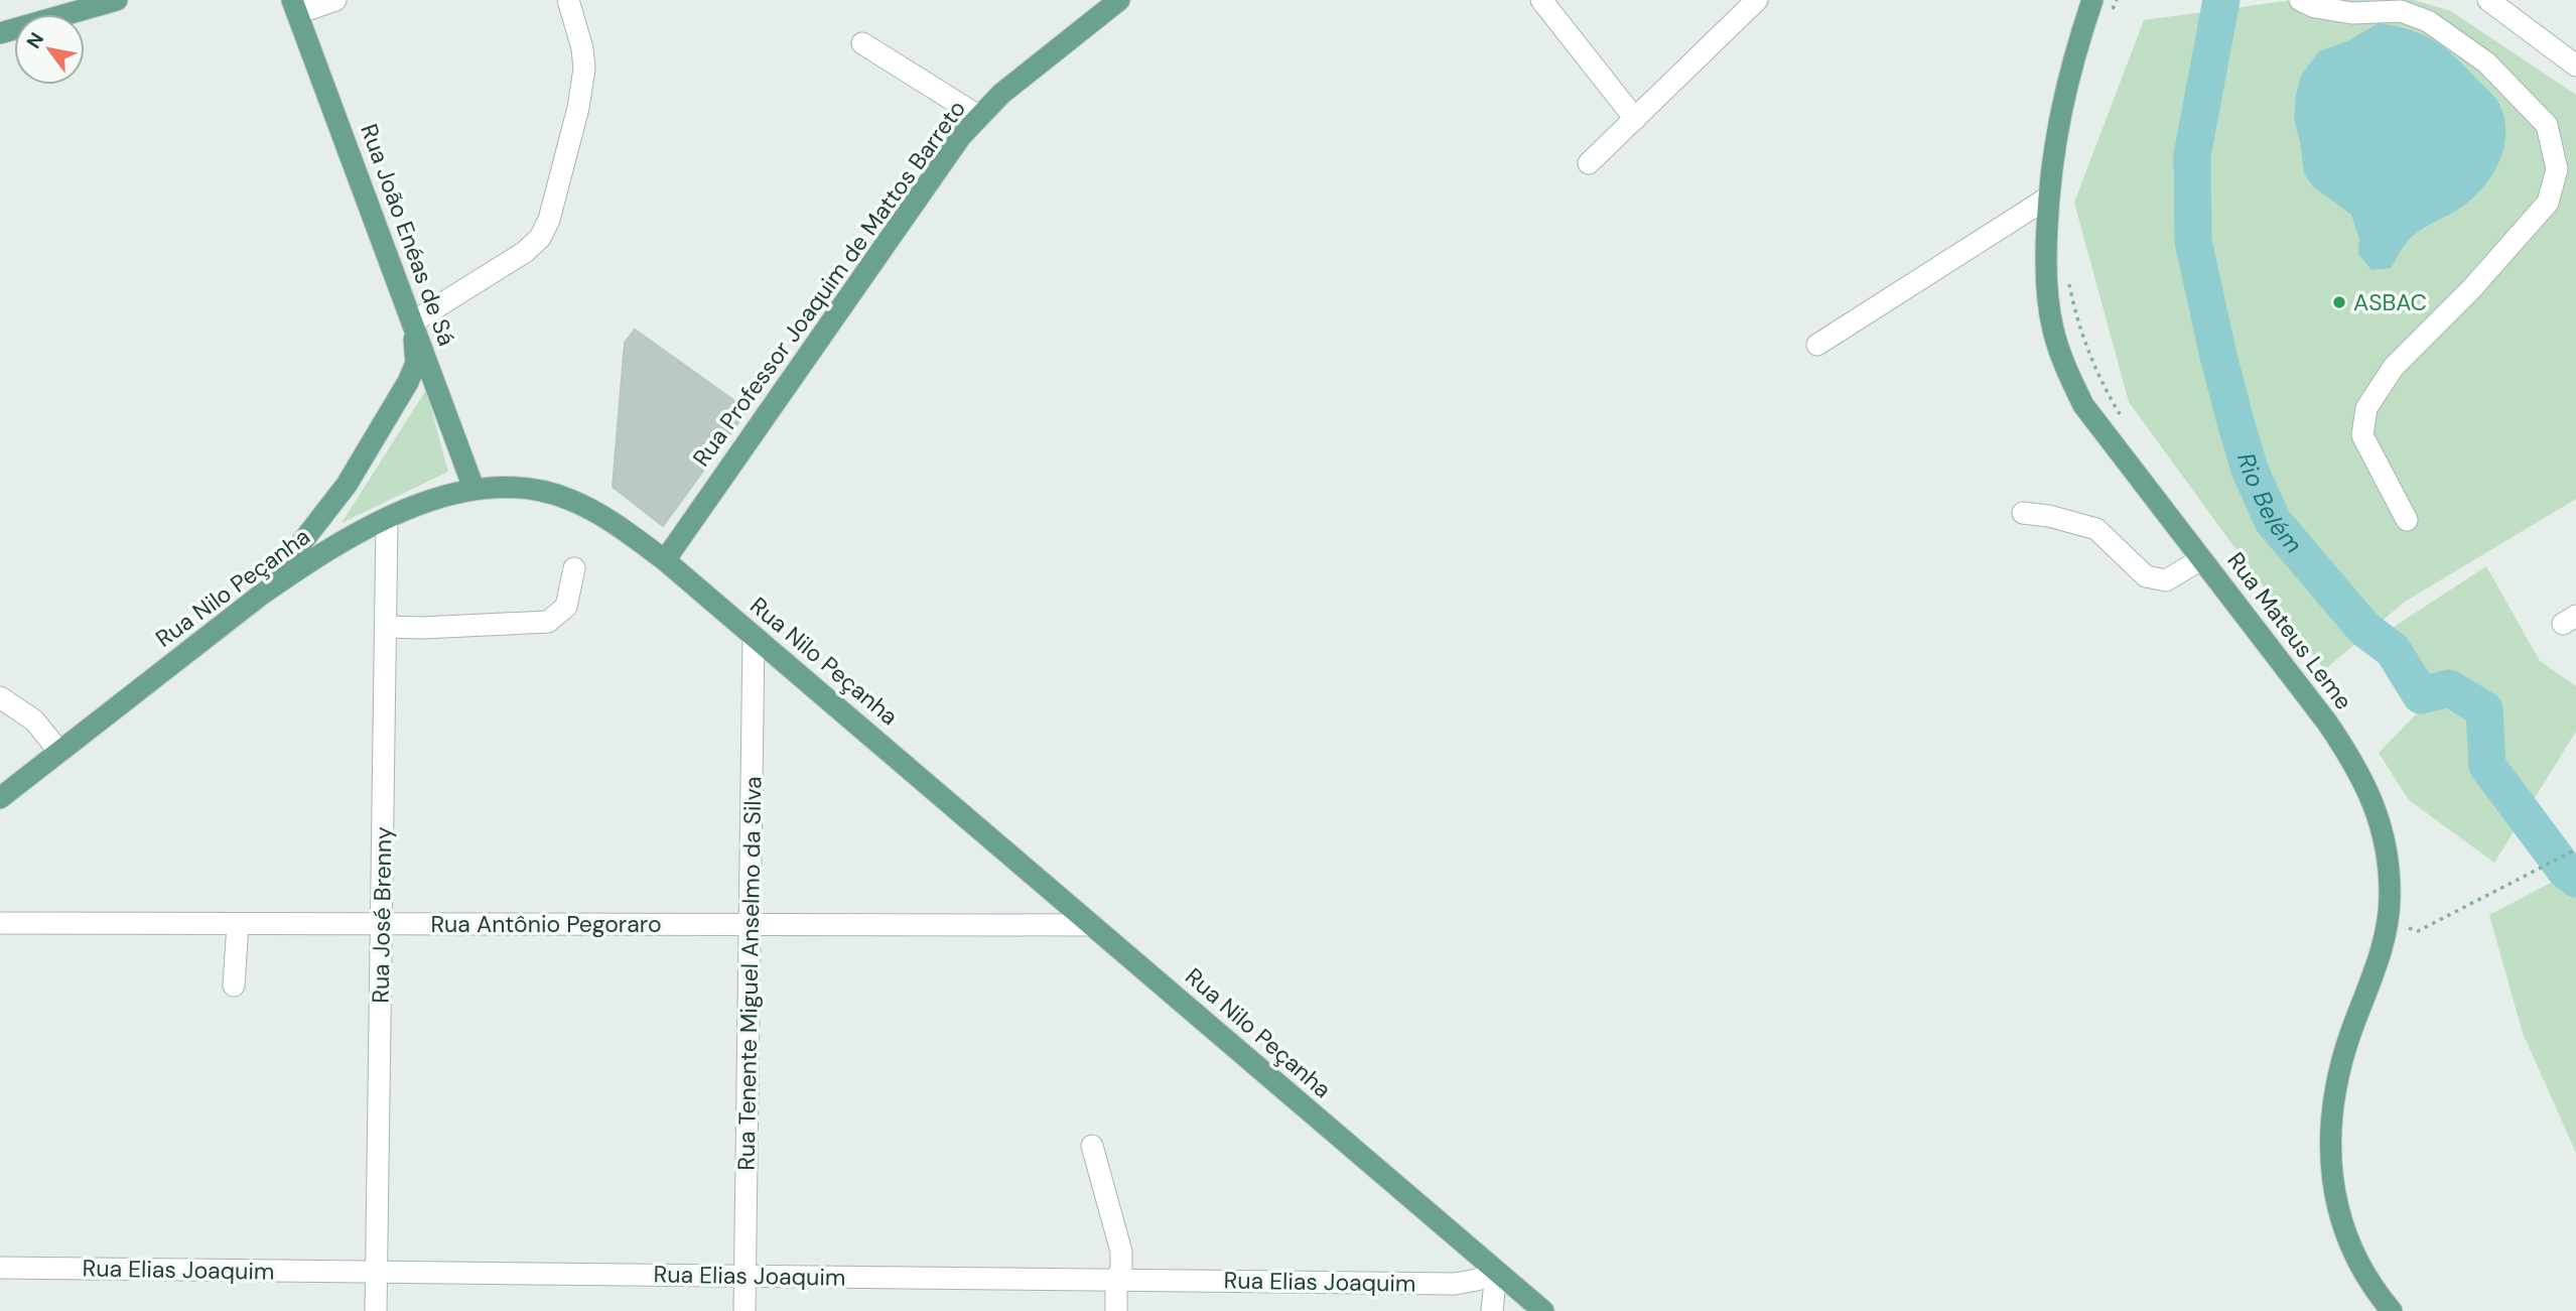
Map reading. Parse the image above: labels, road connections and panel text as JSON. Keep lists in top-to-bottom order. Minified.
{"streets":{"main road":["Rua João Enéas de Sá","Rua Professor Joaquim de Mattos Barreto","Rua Nilo Peçanha","Rua Mateus Leme"],"street":["Rua José Brenny","Rua Antônio Pegoraro","Rua Tenente Miguel Anselmo da Silva","Rua Elias Joaquim"]},"crossings":[["Rua João Enéas de Sá","Rua Nilo Peçanha"],["Rua Professor Joaquim de Mattos Barreto","Rua Nilo Peçanha"],["Rua Nilo Peçanha","Rua José Brenny"],["Rua Nilo Peçanha","Rua Antônio Pegoraro"],["Rua Nilo Peçanha","Rua Tenente Miguel Anselmo da Silva"],["Rua Nilo Peçanha","Rua Elias Joaquim"],["Rua José Brenny","Rua Antônio Pegoraro"],["Rua José Brenny","Rua Elias Joaquim"],["Rua Antônio Pegoraro","Rua Tenente Miguel Anselmo da Silva"],["Rua Tenente Miguel Anselmo da Silva","Rua Elias Joaquim"]],"water":["Rio Belém"],"places":["ASBAC"],"north":"top left"}
